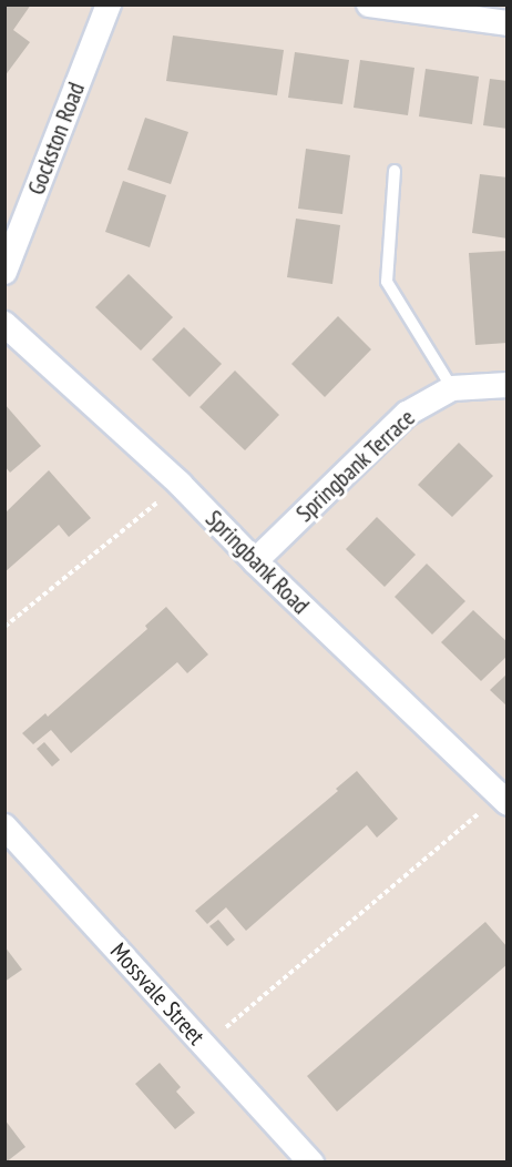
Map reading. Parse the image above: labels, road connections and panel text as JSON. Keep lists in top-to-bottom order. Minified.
{"streets":{"street":["Gockston Road","Springbank Terrace","Springbank Road","Mossvale Street"]},"crossings":[["Springbank Terrace","Springbank Road"]]}
